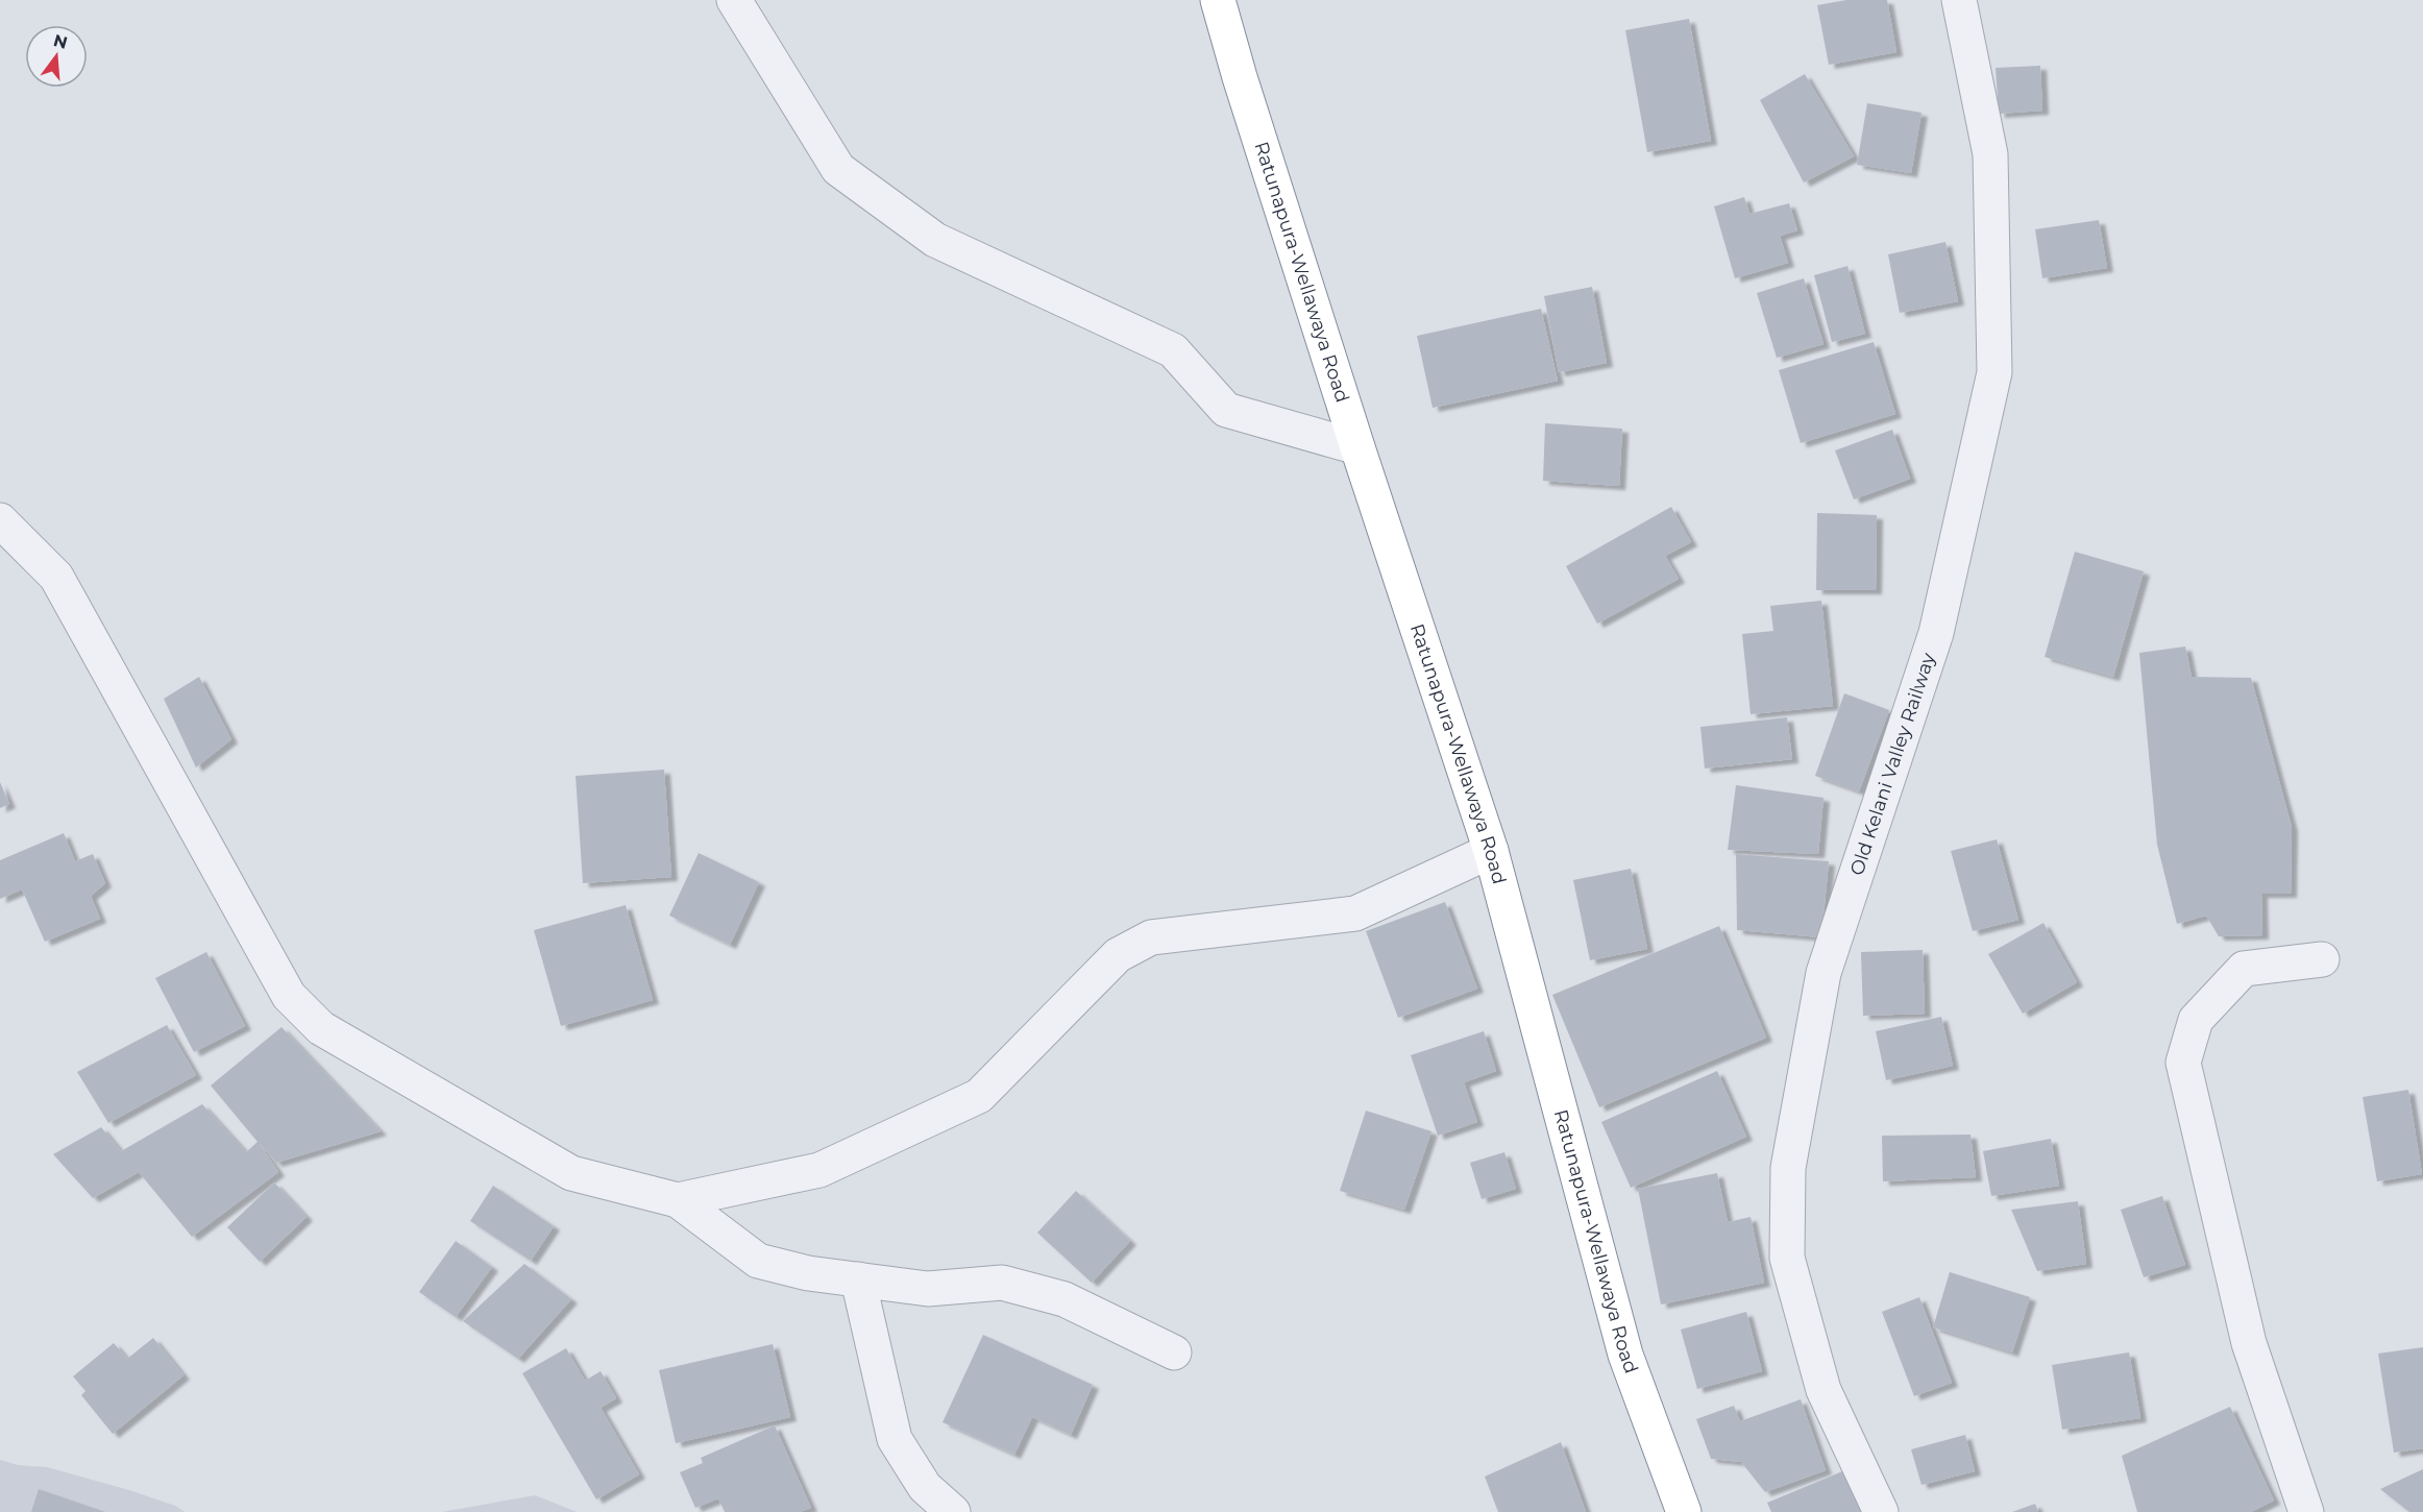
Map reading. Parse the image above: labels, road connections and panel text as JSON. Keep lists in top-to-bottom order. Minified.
{"streets":{"highway":["Ratunapura-Wellawaya Road"],"street":["Old Kelani Valley Railway"]},"north":"top"}
